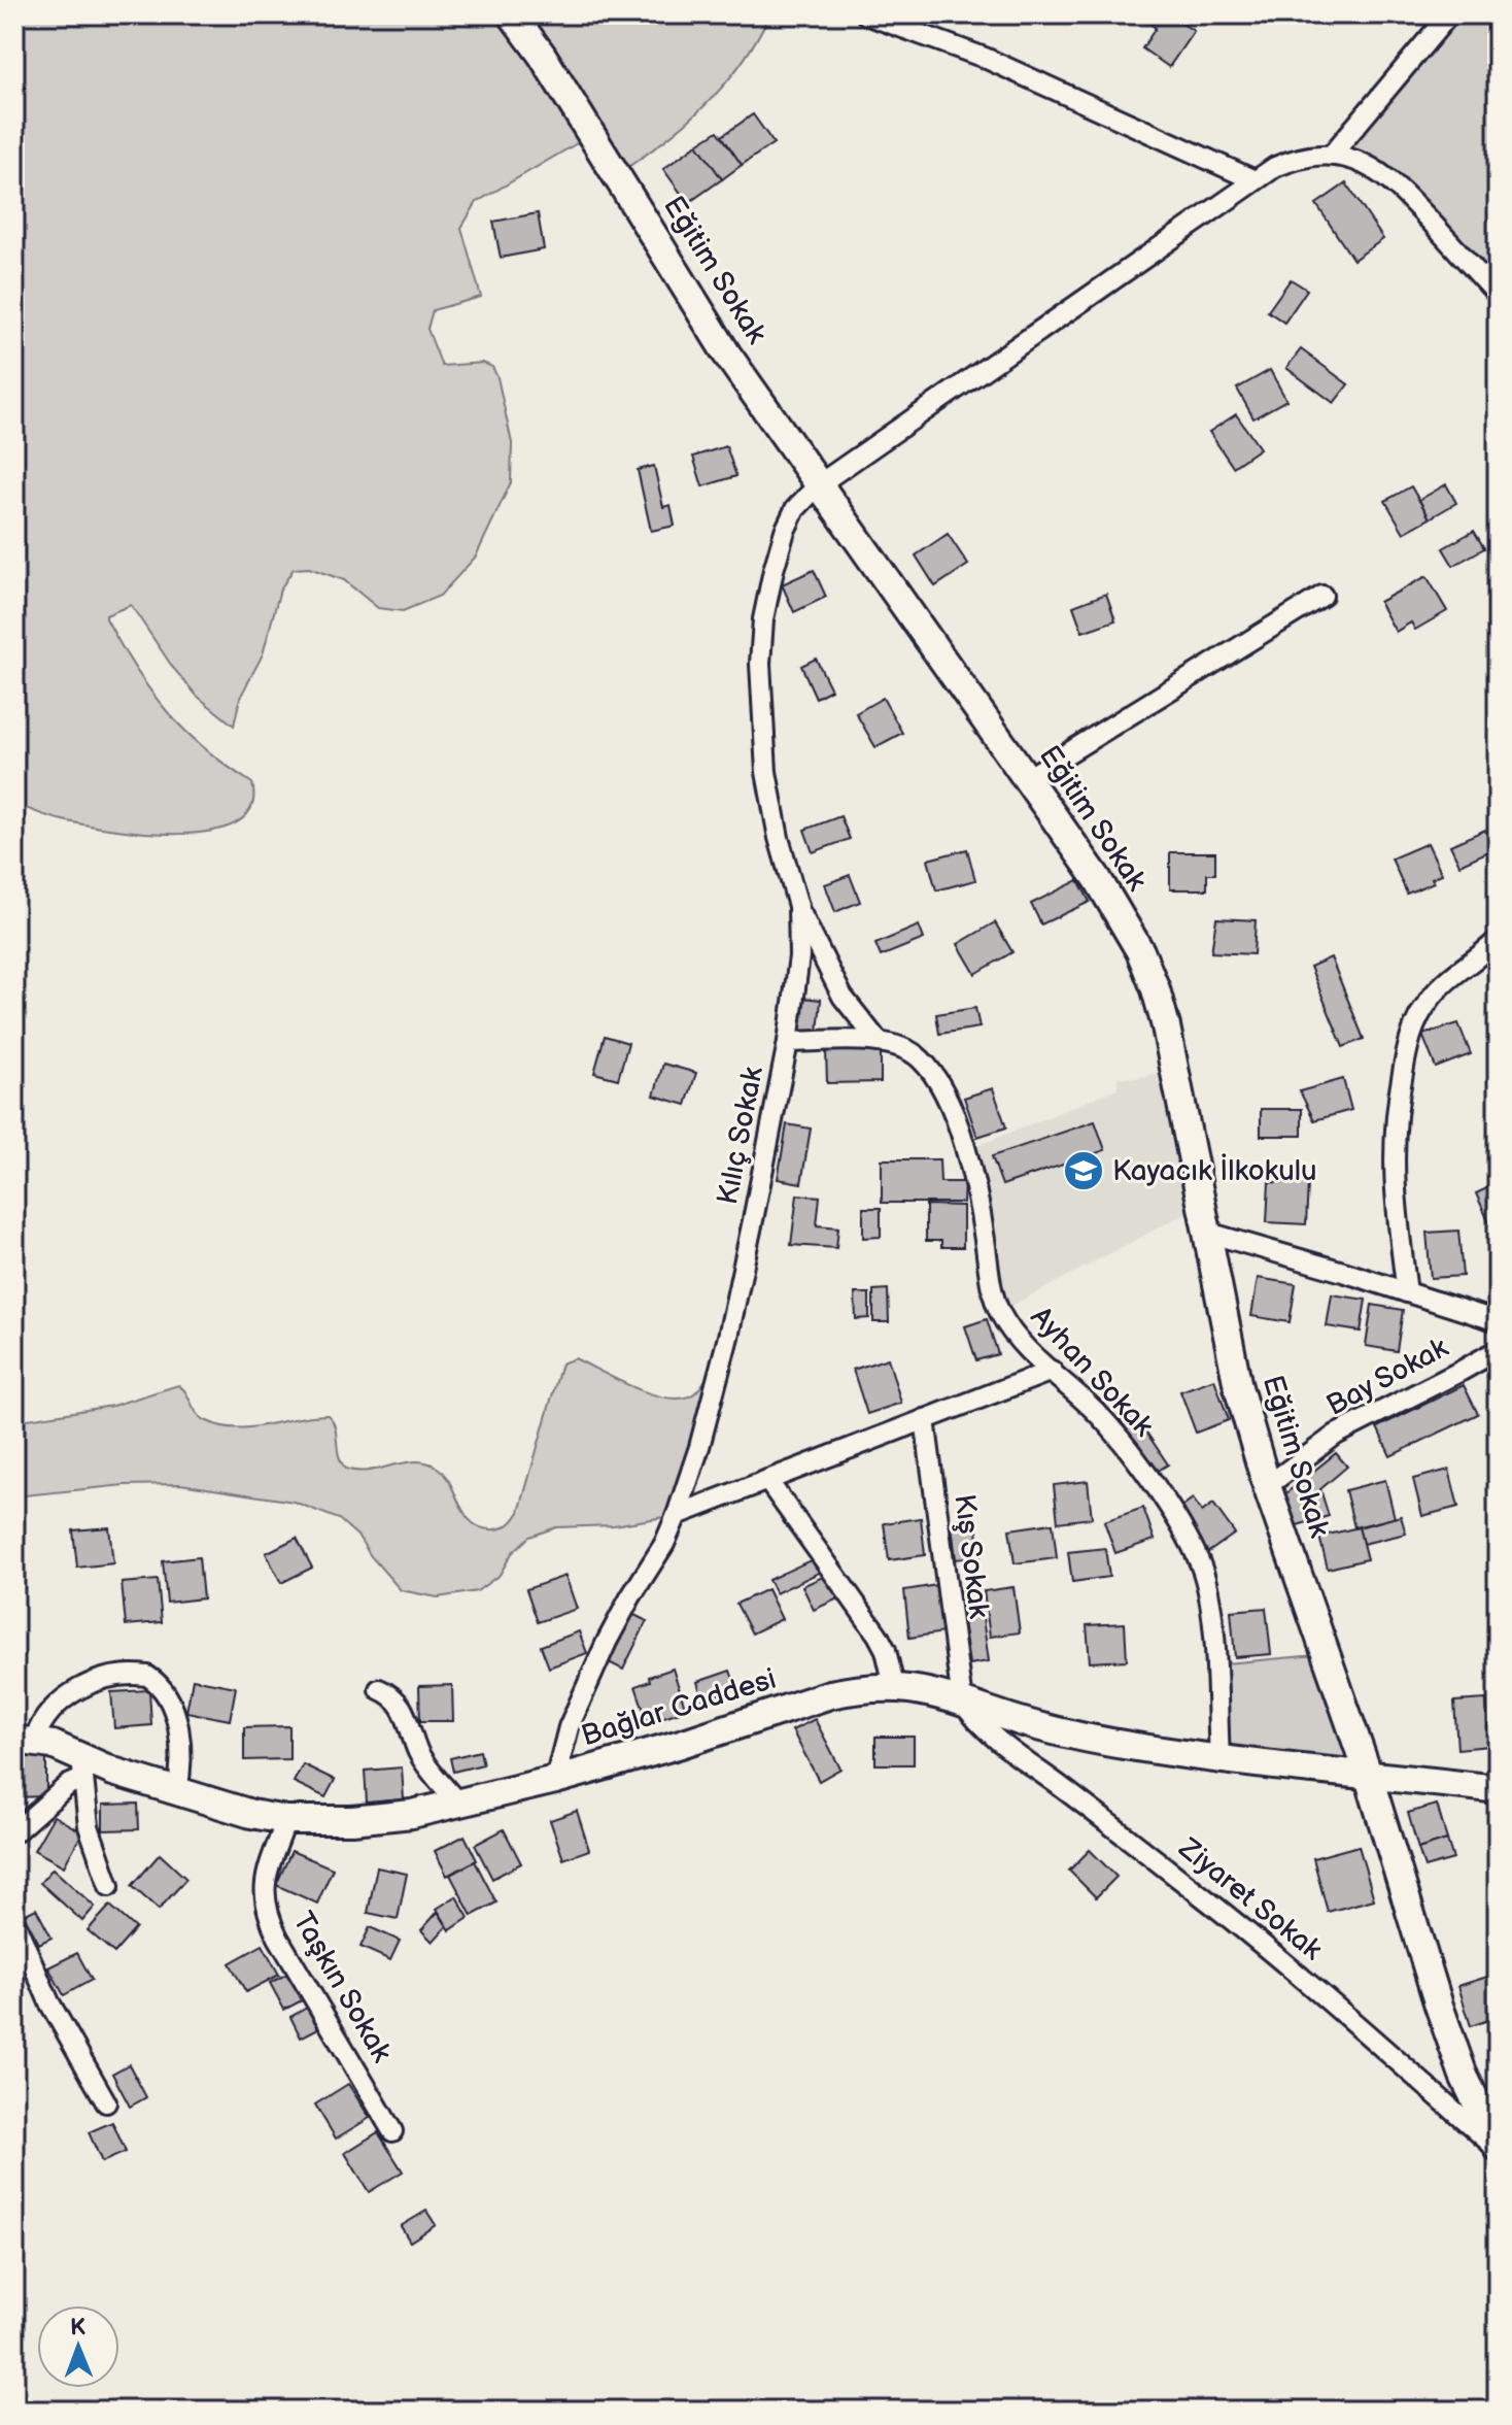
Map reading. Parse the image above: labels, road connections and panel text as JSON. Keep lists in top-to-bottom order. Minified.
{"streets":{"street":["Eğitim Sokak","Kılıç Sokak","Ayhan Sokak","Bay Sokak","Kış Sokak","Bağlar Caddesi","Ziyaret Sokak","Taşkın Sokak"]},"crossings":[["Eğitim Sokak","Kılıç Sokak"],["Eğitim Sokak","Bay Sokak"],["Eğitim Sokak","Bağlar Caddesi"],["Eğitim Sokak","Ziyaret Sokak"],["Kılıç Sokak","Ayhan Sokak"],["Kılıç Sokak","Bağlar Caddesi"],["Ayhan Sokak","Bağlar Caddesi"],["Kış Sokak","Bağlar Caddesi"],["Kış Sokak","Ziyaret Sokak"],["Bağlar Caddesi","Ziyaret Sokak"],["Bağlar Caddesi","Taşkın Sokak"]],"places":{"school or university":["Kayacık İlkokulu"]},"north":"top"}
